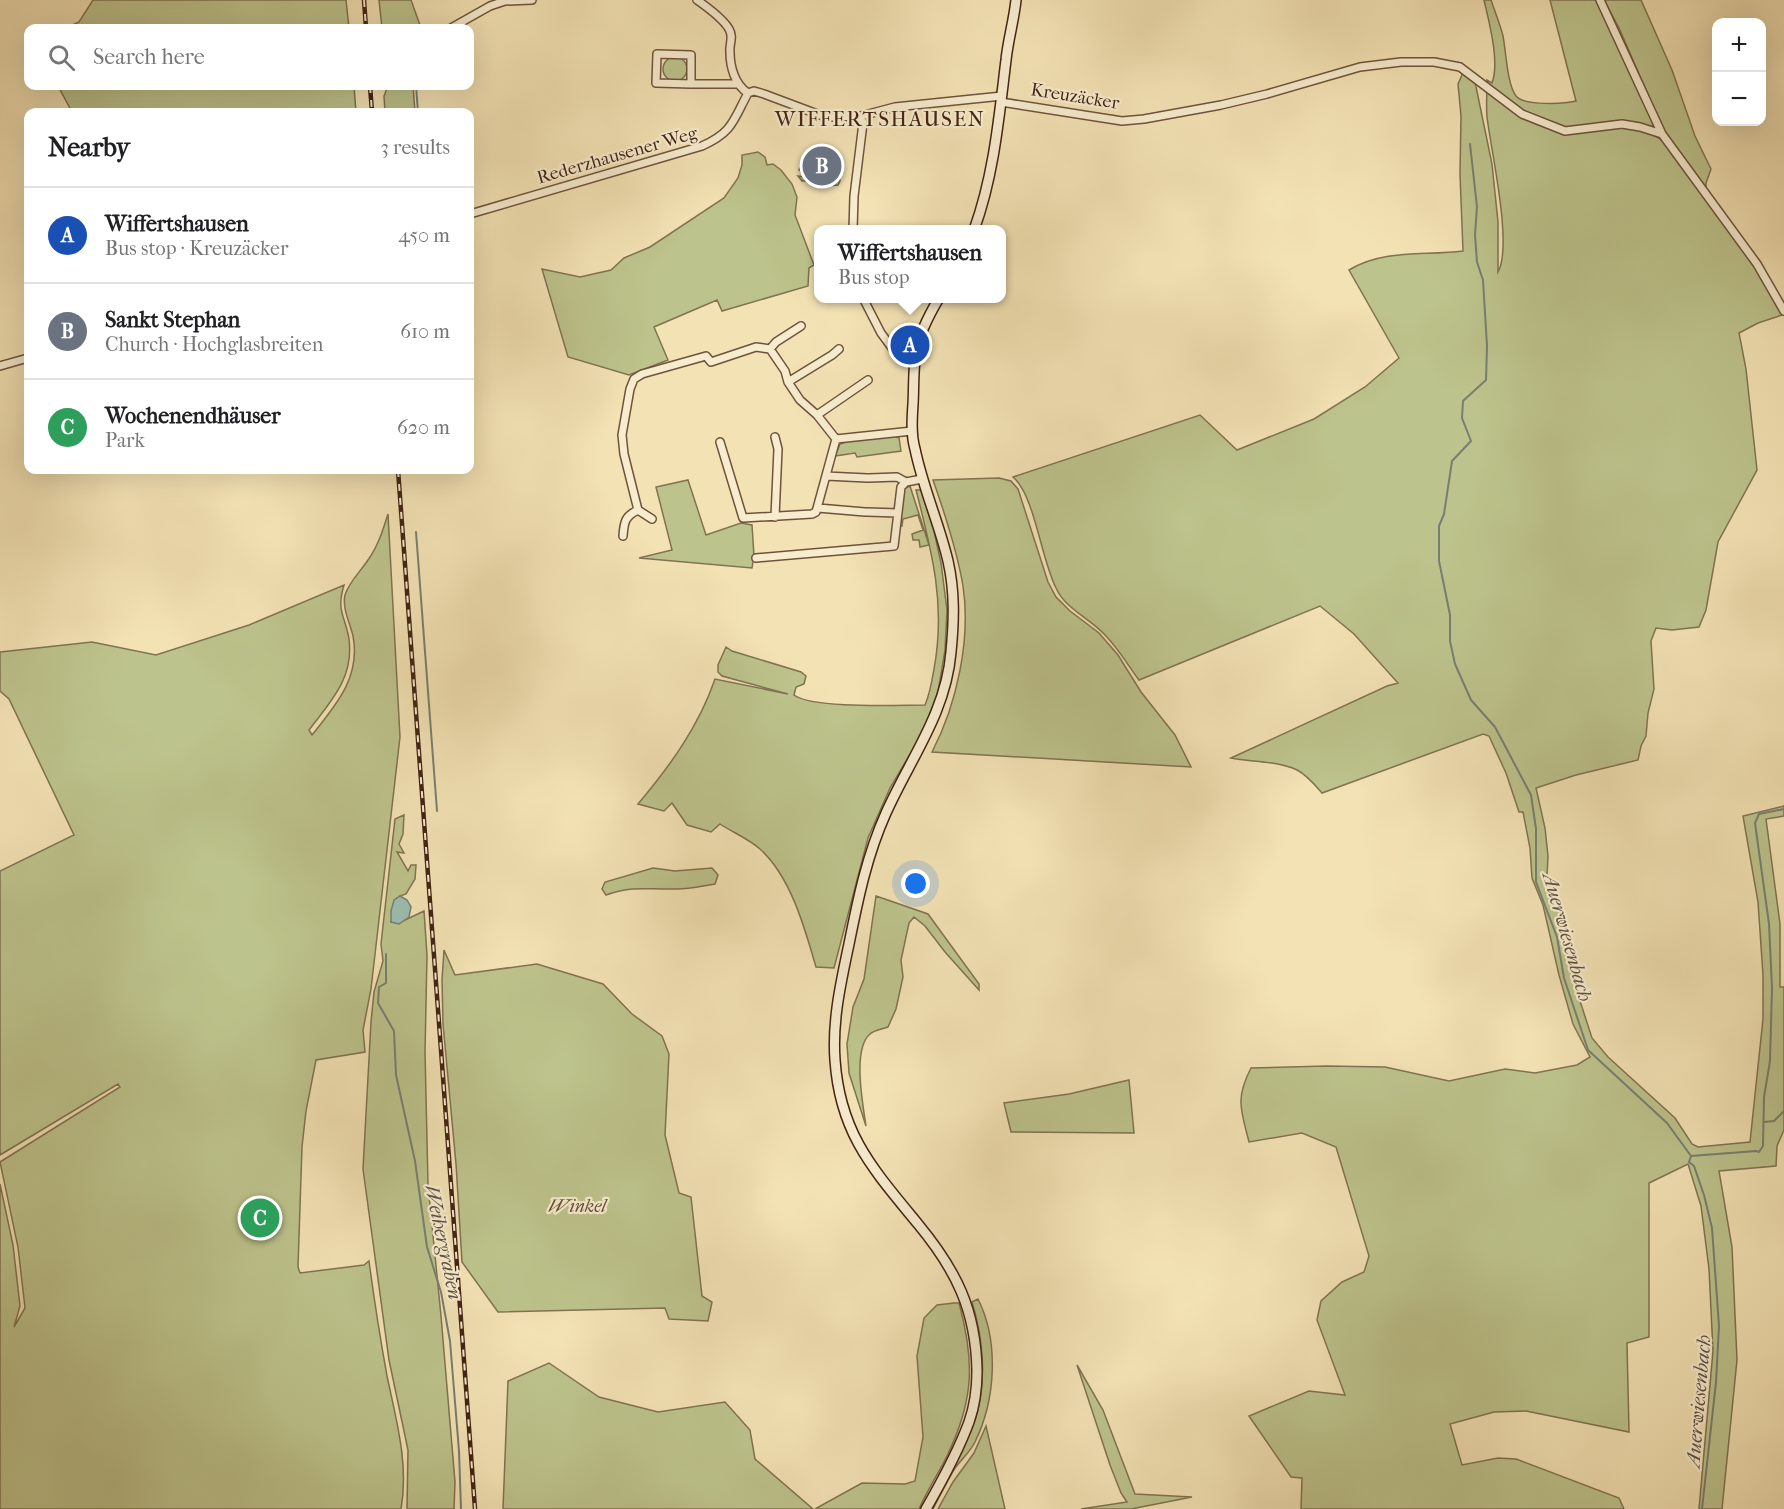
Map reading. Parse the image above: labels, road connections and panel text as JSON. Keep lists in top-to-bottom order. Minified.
{"streets":{"street":["Kreuzäcker","Rederzhausener Weg"]},"crossings":[["Kreuzäcker","Rederzhausener Weg"]],"districts":["WIFFERTSHAUSEN"],"water":["Auerwiesenbach","Weihergraben"],"parks":["Winkel"],"page":{"map_buttons":["+","−"],"search":"Search here","heading":["Nearby","3 results"],"pins":["B","A","C"],"list":[{"mark":"A","name":"Wiffertshausen","note":"Bus stop · Kreuzäcker","value":"450 m"},{"mark":"B","name":"Sankt Stephan","note":"Church · Hochglasbreiten","value":"610 m"},{"mark":"C","name":"Wochenendhäuser","note":"Park","value":"620 m"}],"popup":["Wiffertshausen","Bus stop"]}}
